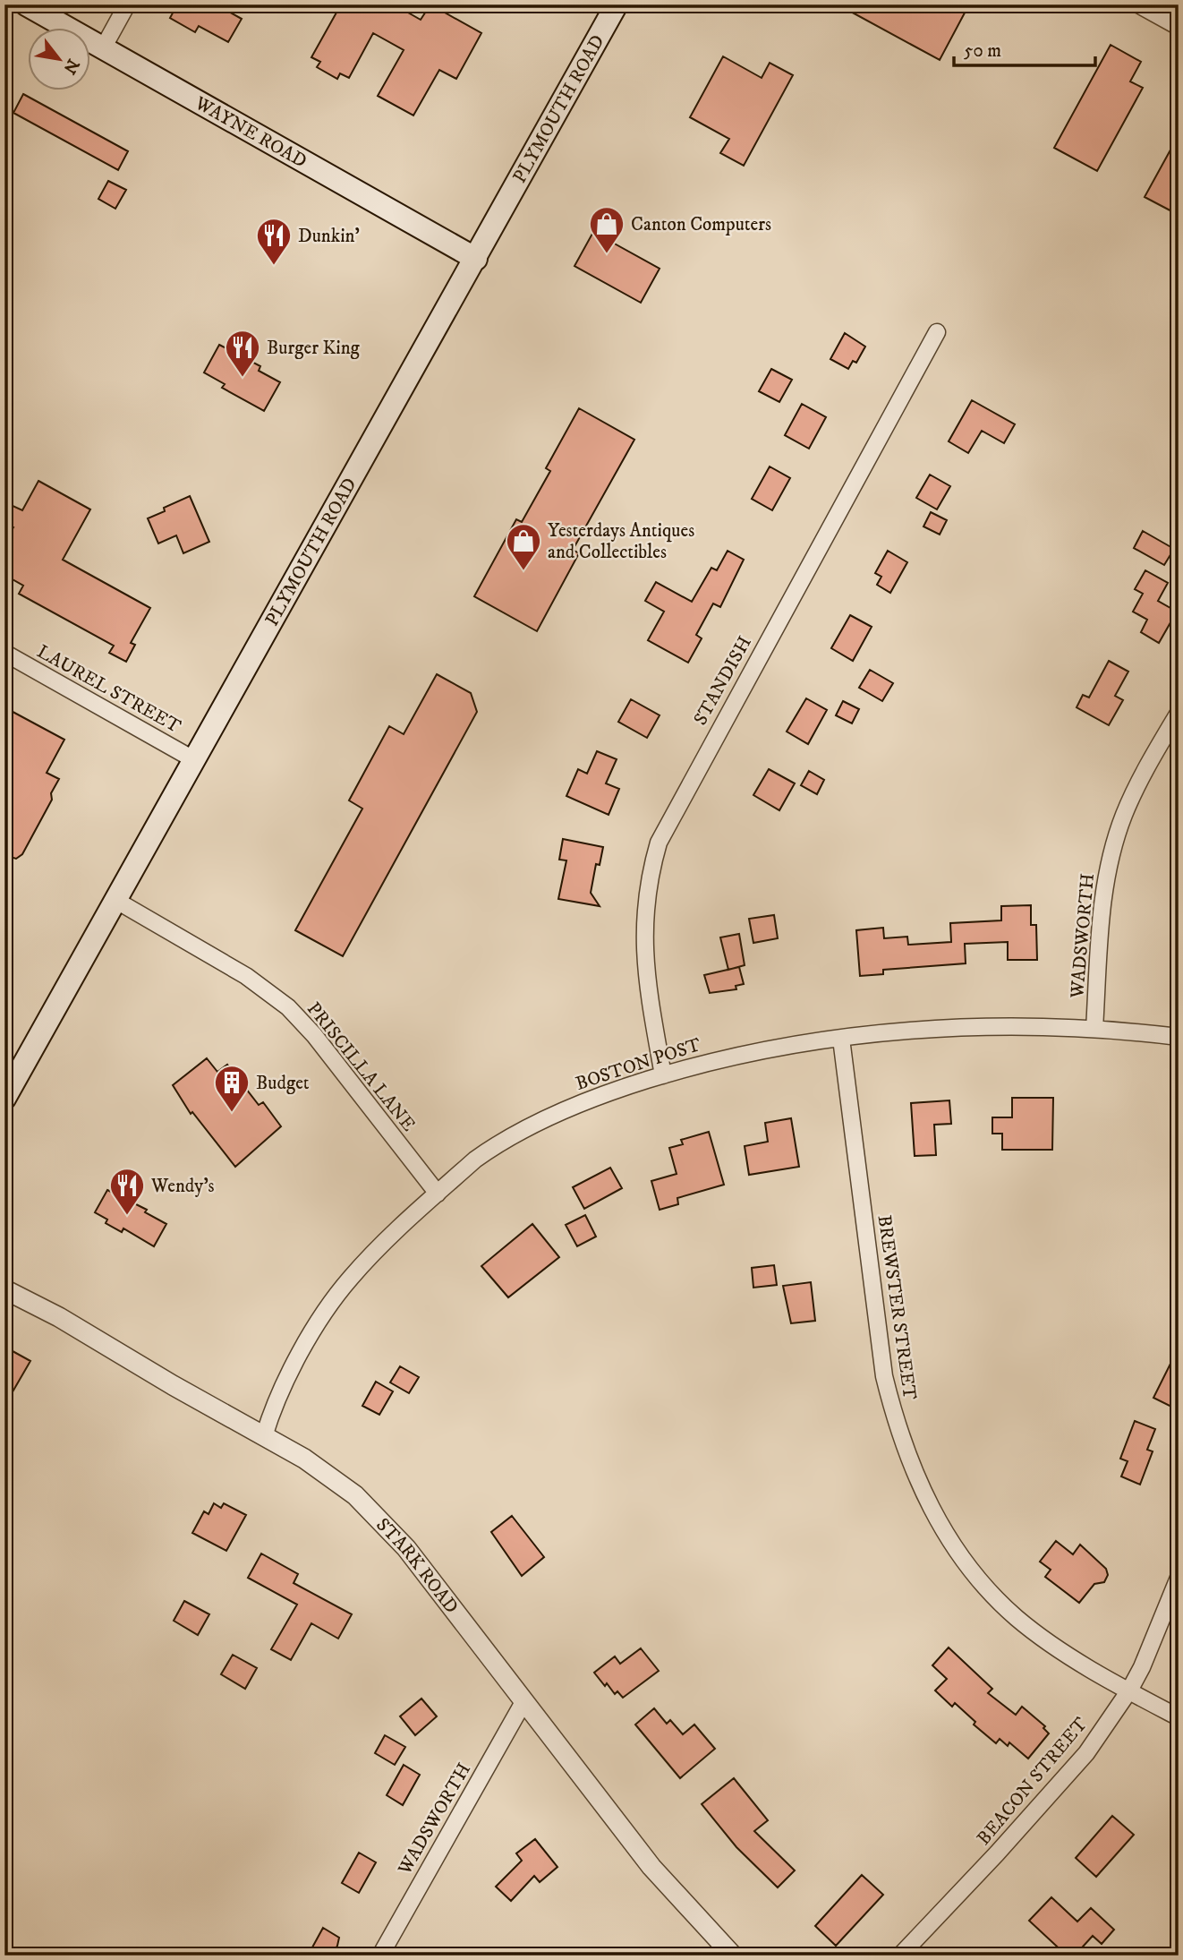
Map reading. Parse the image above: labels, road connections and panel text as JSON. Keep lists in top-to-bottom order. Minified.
{"streets":{"main road":["PLYMOUTH ROAD","WAYNE ROAD"],"street":["STANDISH","LAUREL STREET","WADSWORTH","BOSTON POST","PRISCILLA LANE","BREWSTER STREET","STARK ROAD","BEACON STREET"]},"crossings":[["PLYMOUTH ROAD","WAYNE ROAD"],["PLYMOUTH ROAD","LAUREL STREET"],["PLYMOUTH ROAD","PRISCILLA LANE"],["STANDISH","BOSTON POST"],["WADSWORTH","BOSTON POST"],["WADSWORTH","STARK ROAD"],["BOSTON POST","PRISCILLA LANE"],["BOSTON POST","BREWSTER STREET"],["BOSTON POST","STARK ROAD"],["BREWSTER STREET","BEACON STREET"]],"places":{"shop":["Canton Computers","Yesterdays Antiques and Collectibles"],"restaurant":["Dunkin'","Burger King","Wendy's"],"building":["Budget"]},"scale_bar":"50 m","north":"bottom right"}
